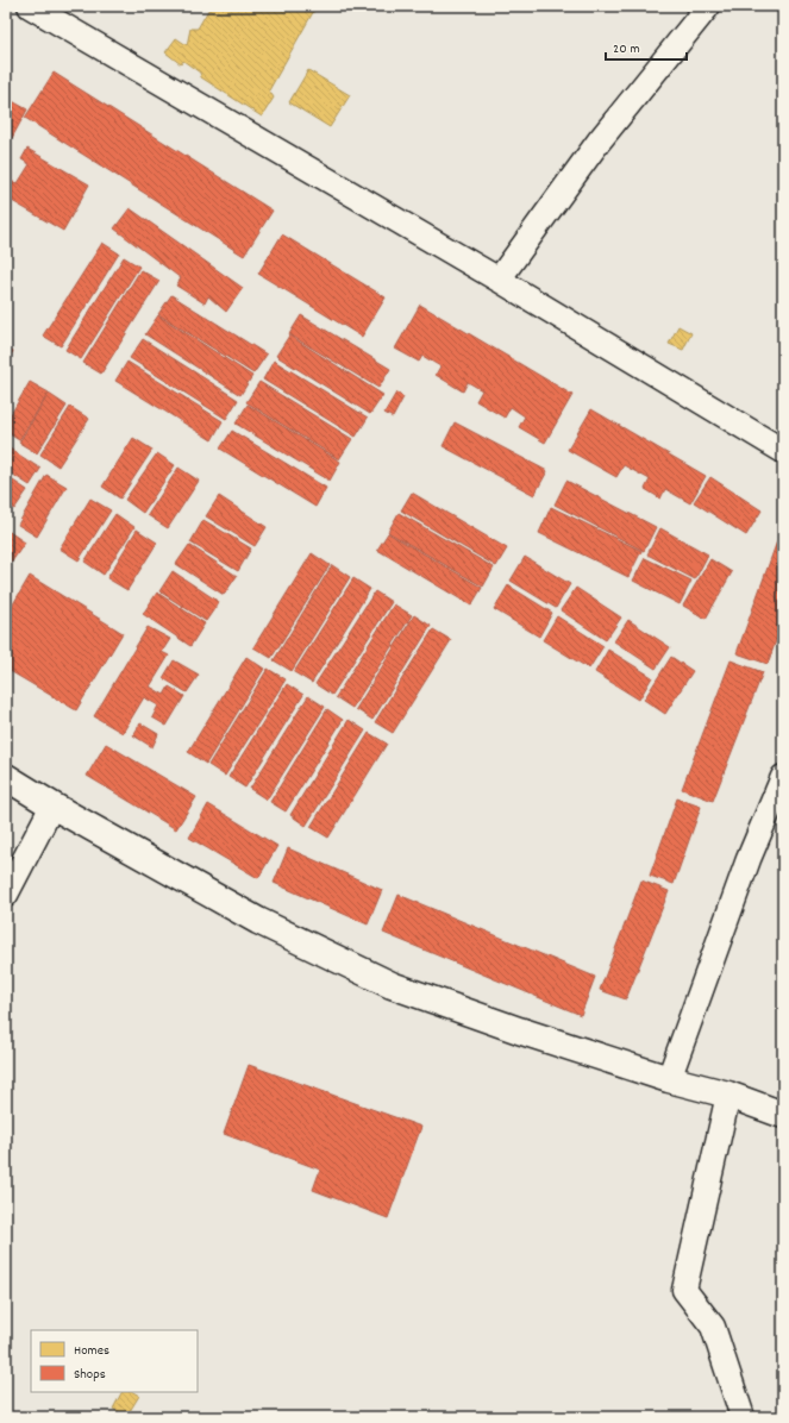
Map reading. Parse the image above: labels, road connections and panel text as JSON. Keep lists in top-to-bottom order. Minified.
{"legend":["Homes","Shops"],"scale_bar":"20 m"}
